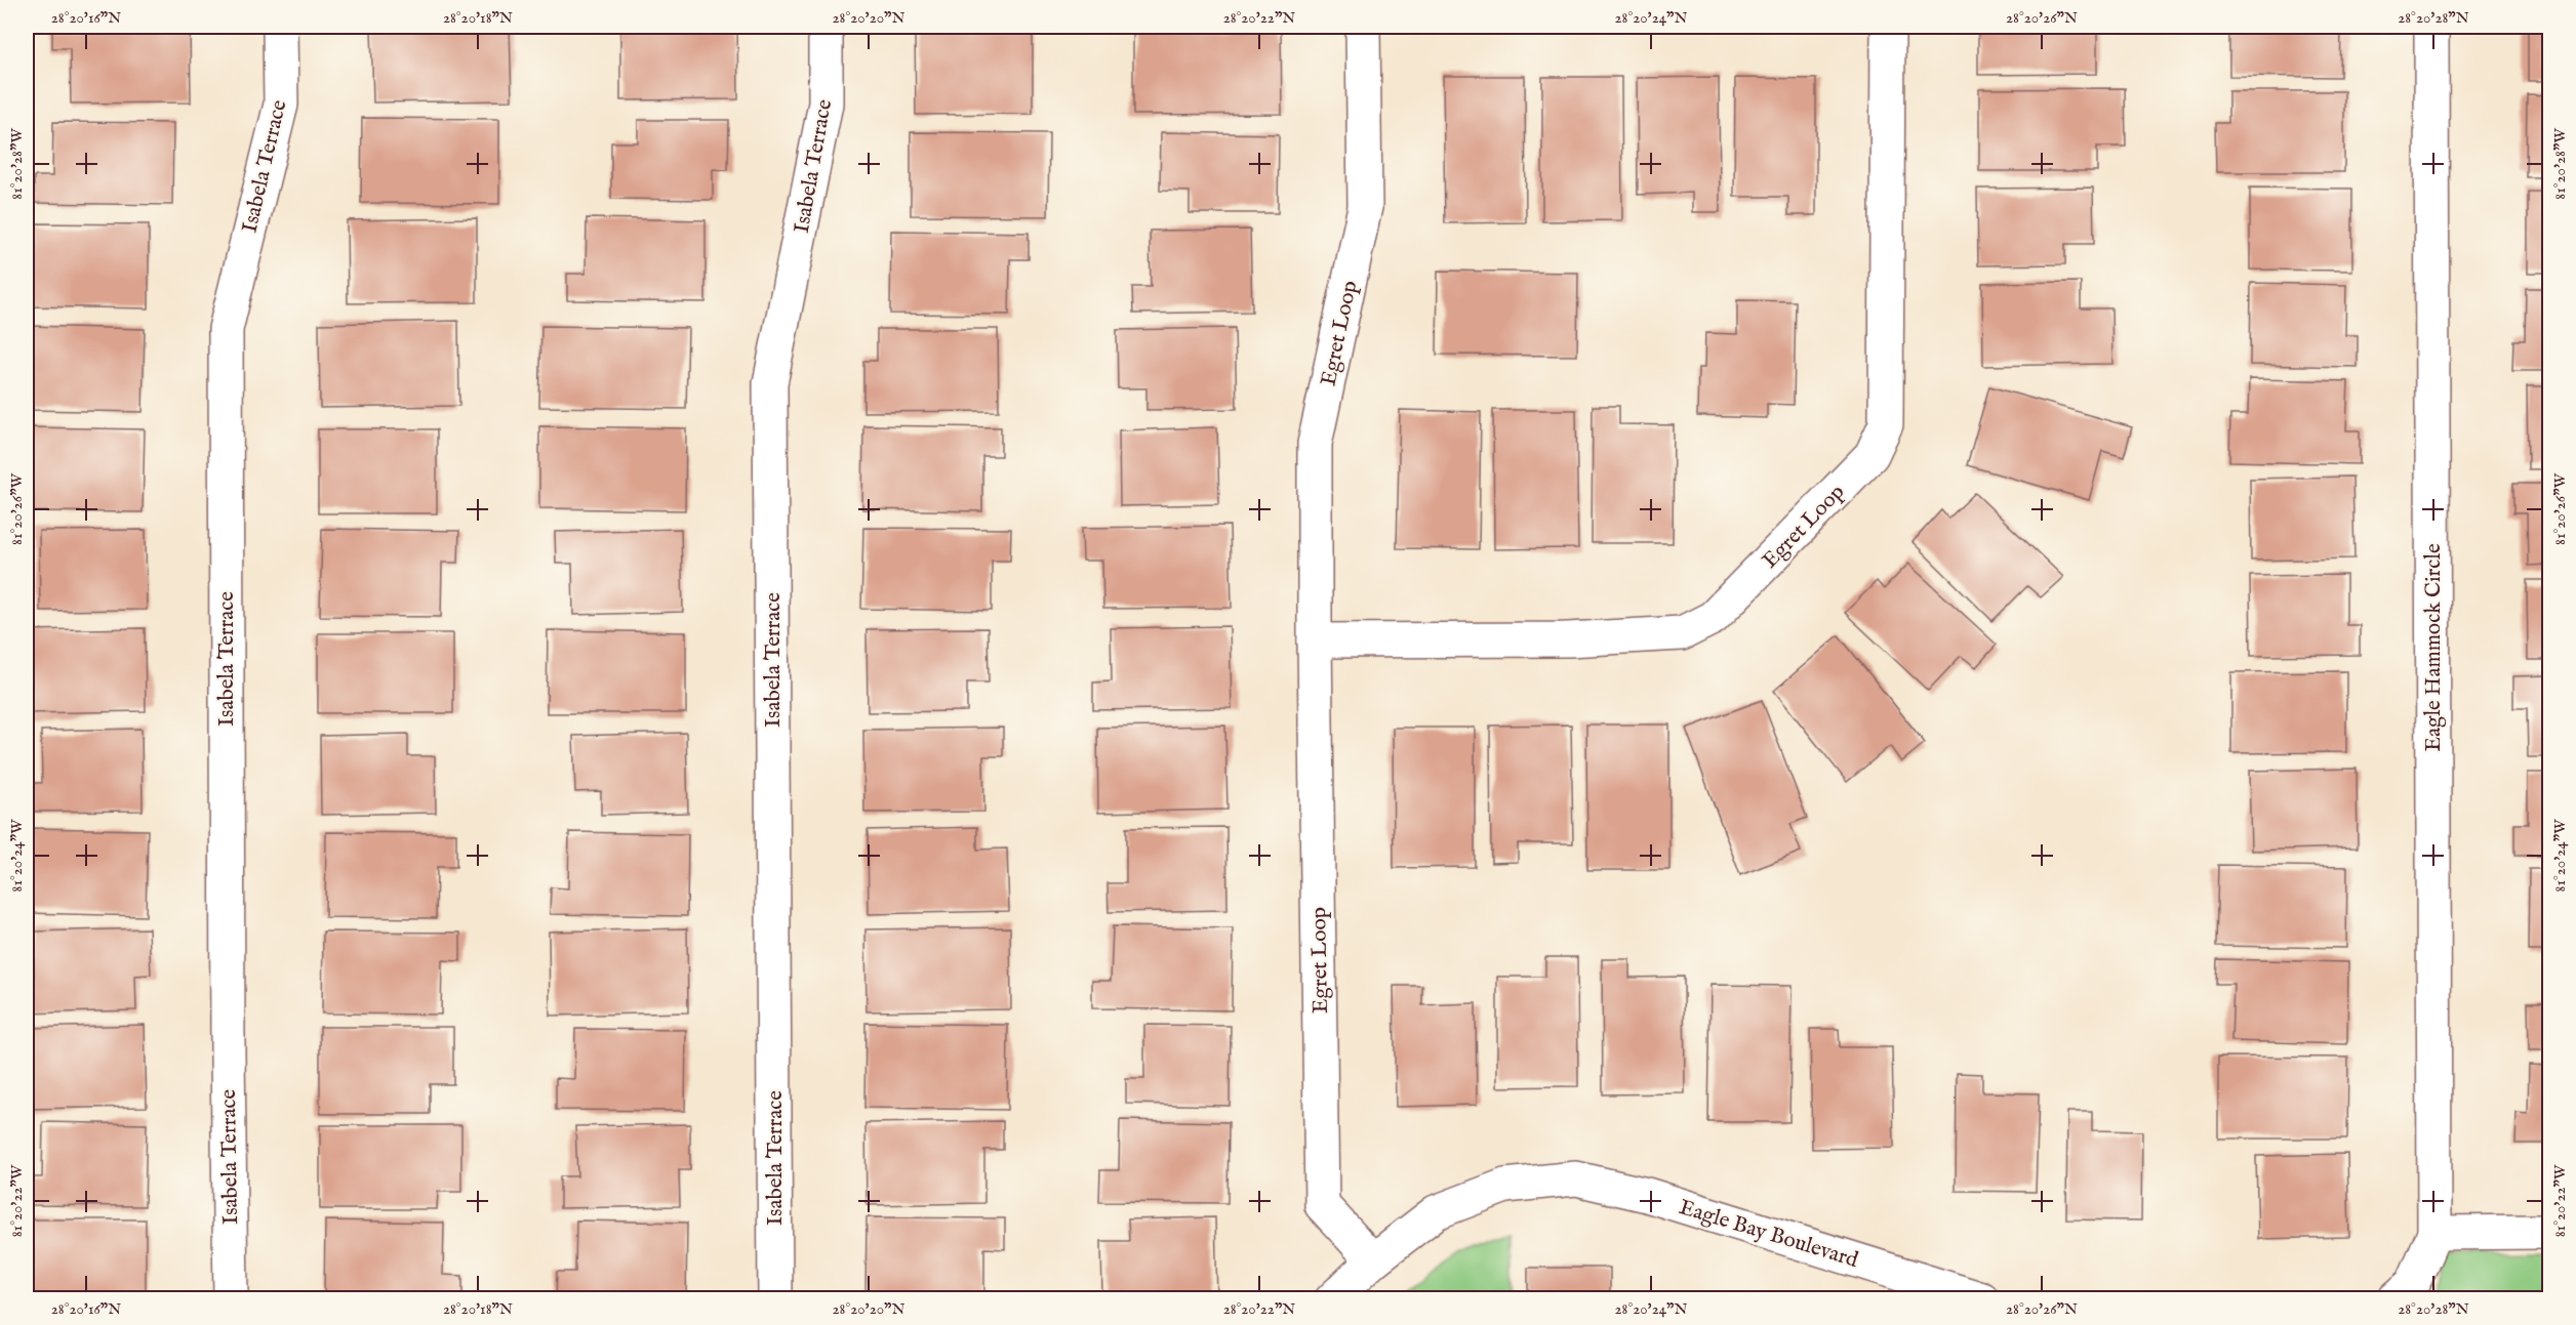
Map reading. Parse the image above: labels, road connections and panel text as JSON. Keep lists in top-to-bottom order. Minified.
{"streets":{"street":["Isabela Terrace","Egret Loop","Eagle Hammock Circle","Eagle Bay Boulevard"]},"crossings":[["Egret Loop","Eagle Bay Boulevard"]],"coordinates":["28°20'16\"N","28°20'18\"N","28°20'20\"N","28°20'22\"N","28°20'24\"N","28°20'26\"N","28°20'28\"N","81°20'28\"W","81°20'26\"W","81°20'24\"W","81°20'22\"W"]}
